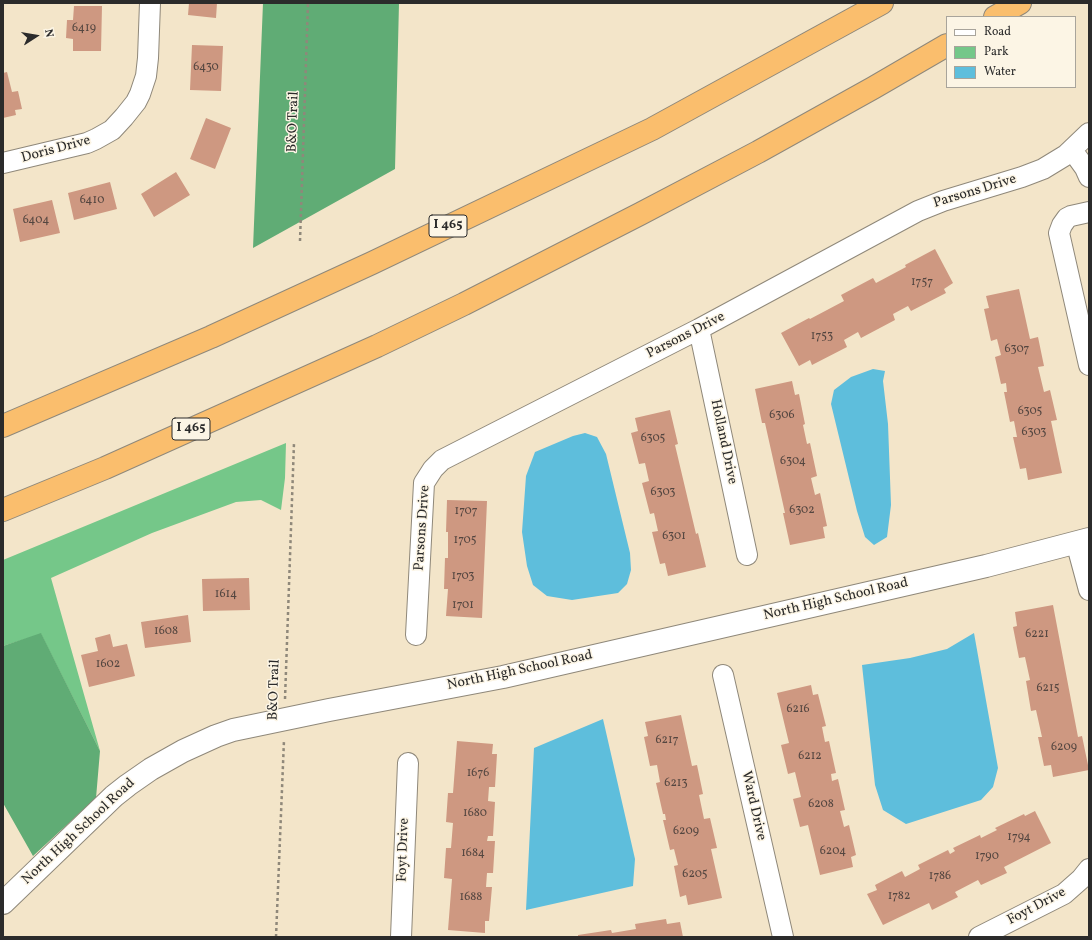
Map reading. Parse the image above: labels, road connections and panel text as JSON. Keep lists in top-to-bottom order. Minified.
{"streets":{"highway":["I 465"],"street":["Doris Drive","Parsons Drive","Holland Drive","North High School Road","Ward Drive","Foyt Drive"],"path":["B&O Trail"]},"crossings":[["B&O Trail","North High School Road"],["Parsons Drive","Holland Drive"]],"house_numbers":["6419","6430","6410","6404","1757","1753","6307","6305","6306","6303","6305","6304","6303","6302","1707","6301","1705","1703","1614","1701","1608","6221","1602","6215","6216","6217","6209","6212","1676","6213","6208","1680","6209","1794","6204","1684","1790","6205","1786","1782","1688"],"legend":["Road","Park","Water"],"north":"right"}
